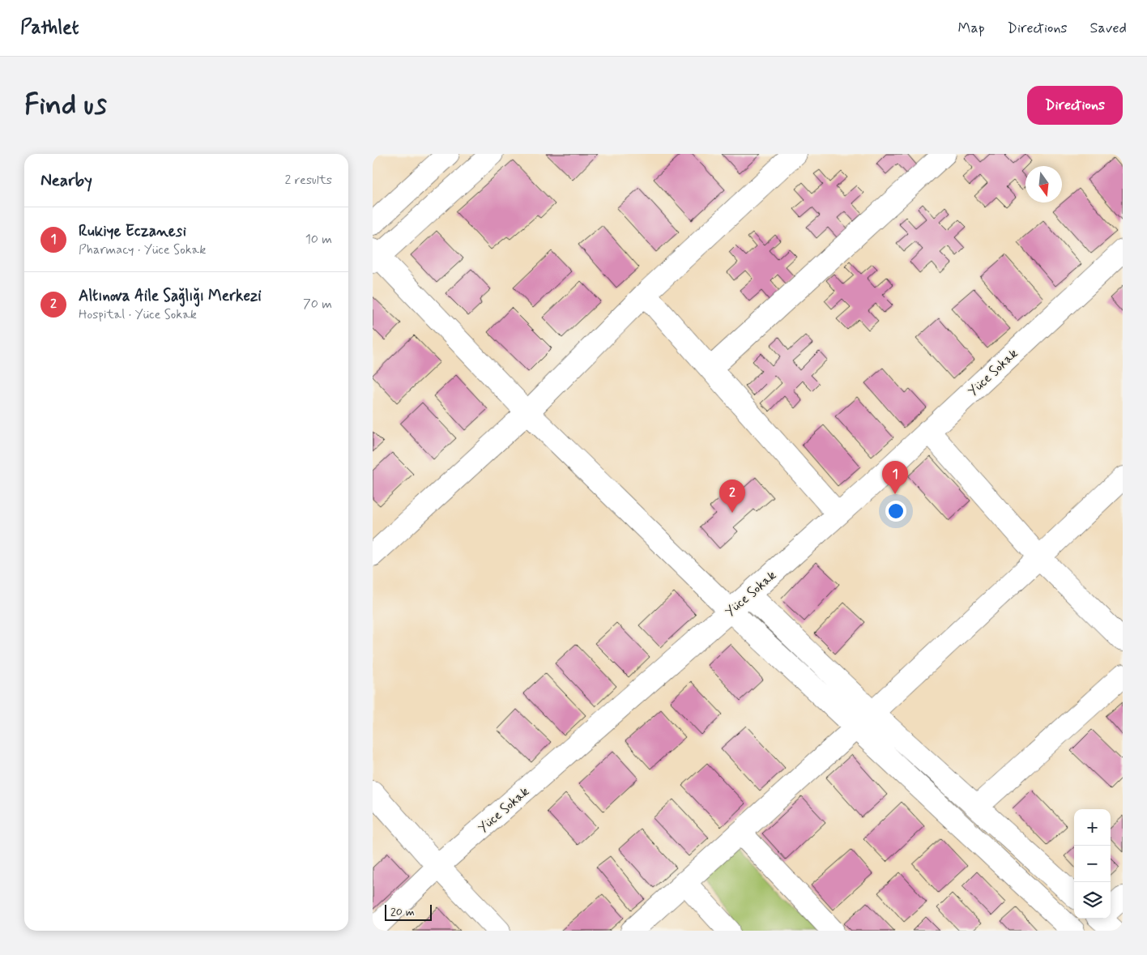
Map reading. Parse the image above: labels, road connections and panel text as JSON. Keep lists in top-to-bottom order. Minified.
{"streets":{"street":["Yüce Sokak"]},"scale_bar":"20 m","north":"bottom","page":{"header":"Pathlet","nav":["Map","Directions","Saved"],"buttons":"Directions","title":"Find us","heading":["Nearby","2 results"],"list":[{"mark":"1","name":"Rukiye Eczanesi","note":"Pharmacy · Yüce Sokak","value":"10 m"},{"mark":"2","name":"Altınova Aile Sağlığı Merkezi","note":"Hospital · Yüce Sokak","value":"70 m"}],"pins":["1","2"],"map_buttons":["+","−"],"scale":"20 m"}}
